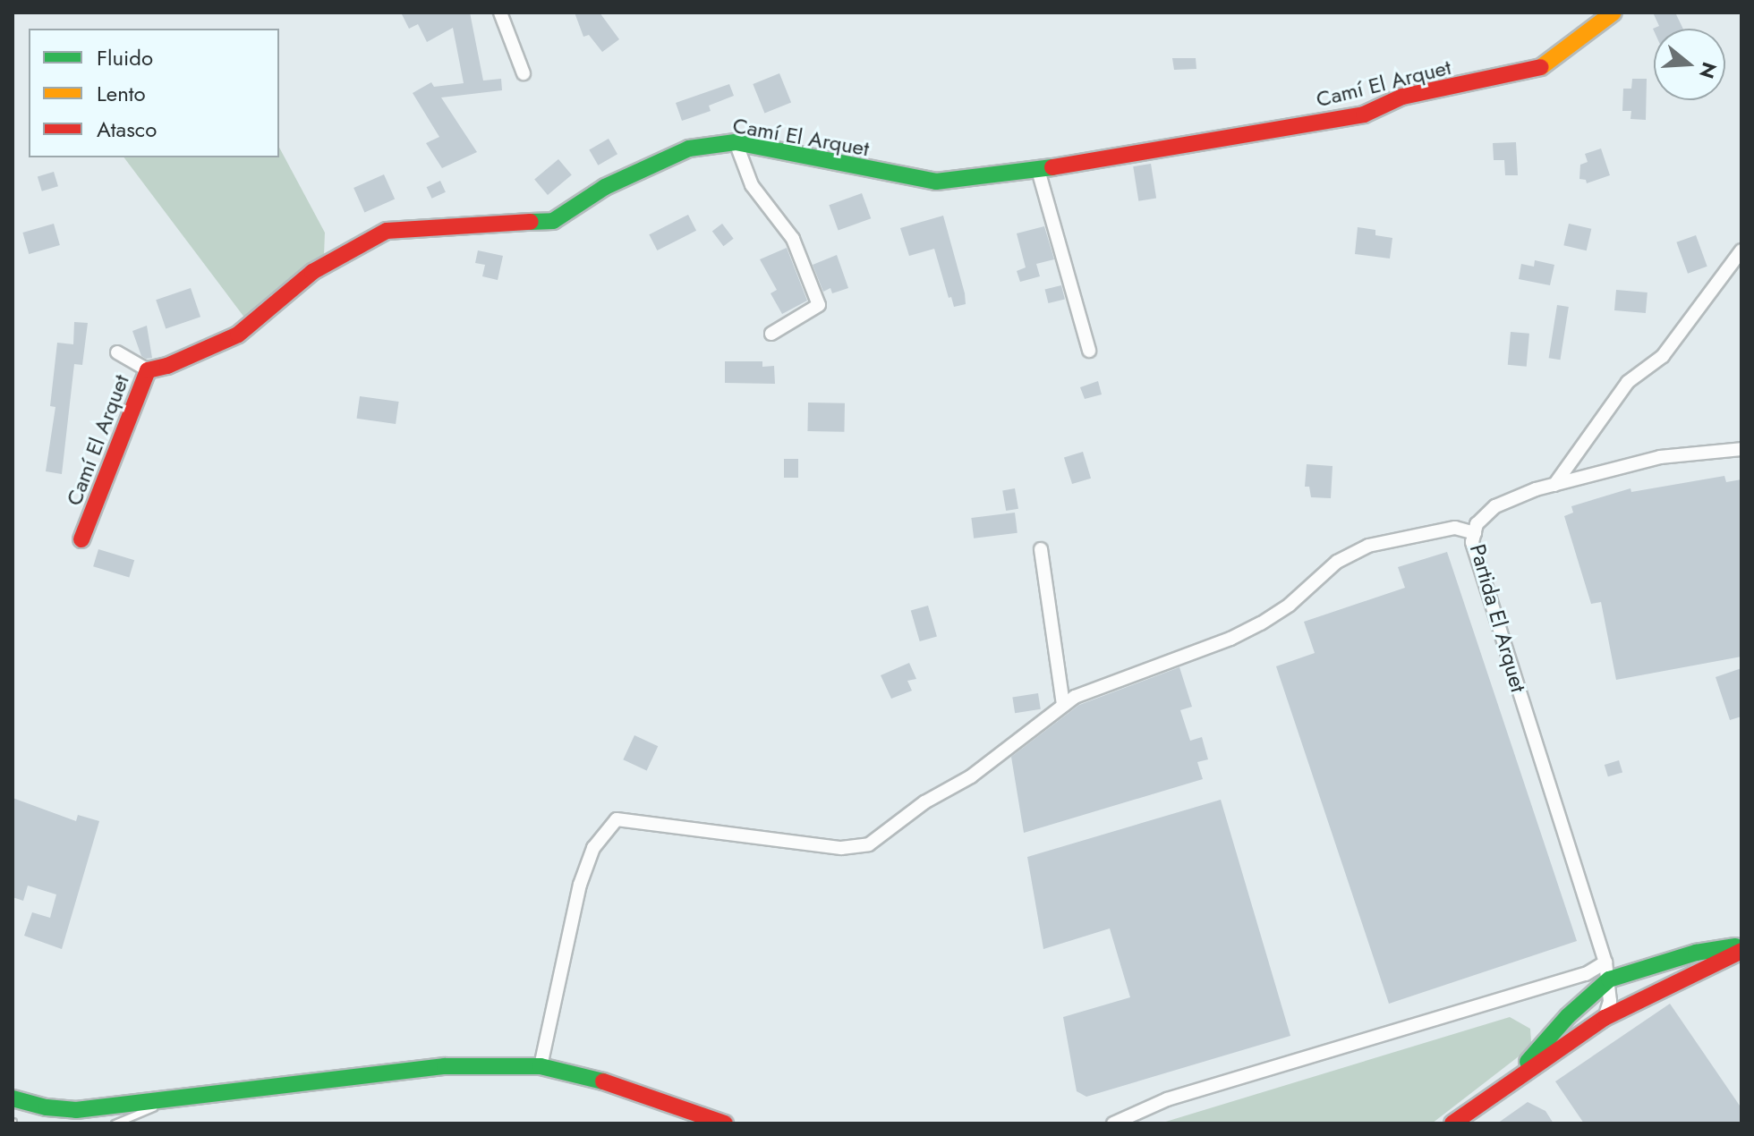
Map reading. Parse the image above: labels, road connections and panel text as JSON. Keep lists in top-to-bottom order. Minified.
{"streets":{"street":["Camí El Arquet","Partida El Arquet"]},"legend":["Fluido","Lento","Atasco"],"north":"right"}
